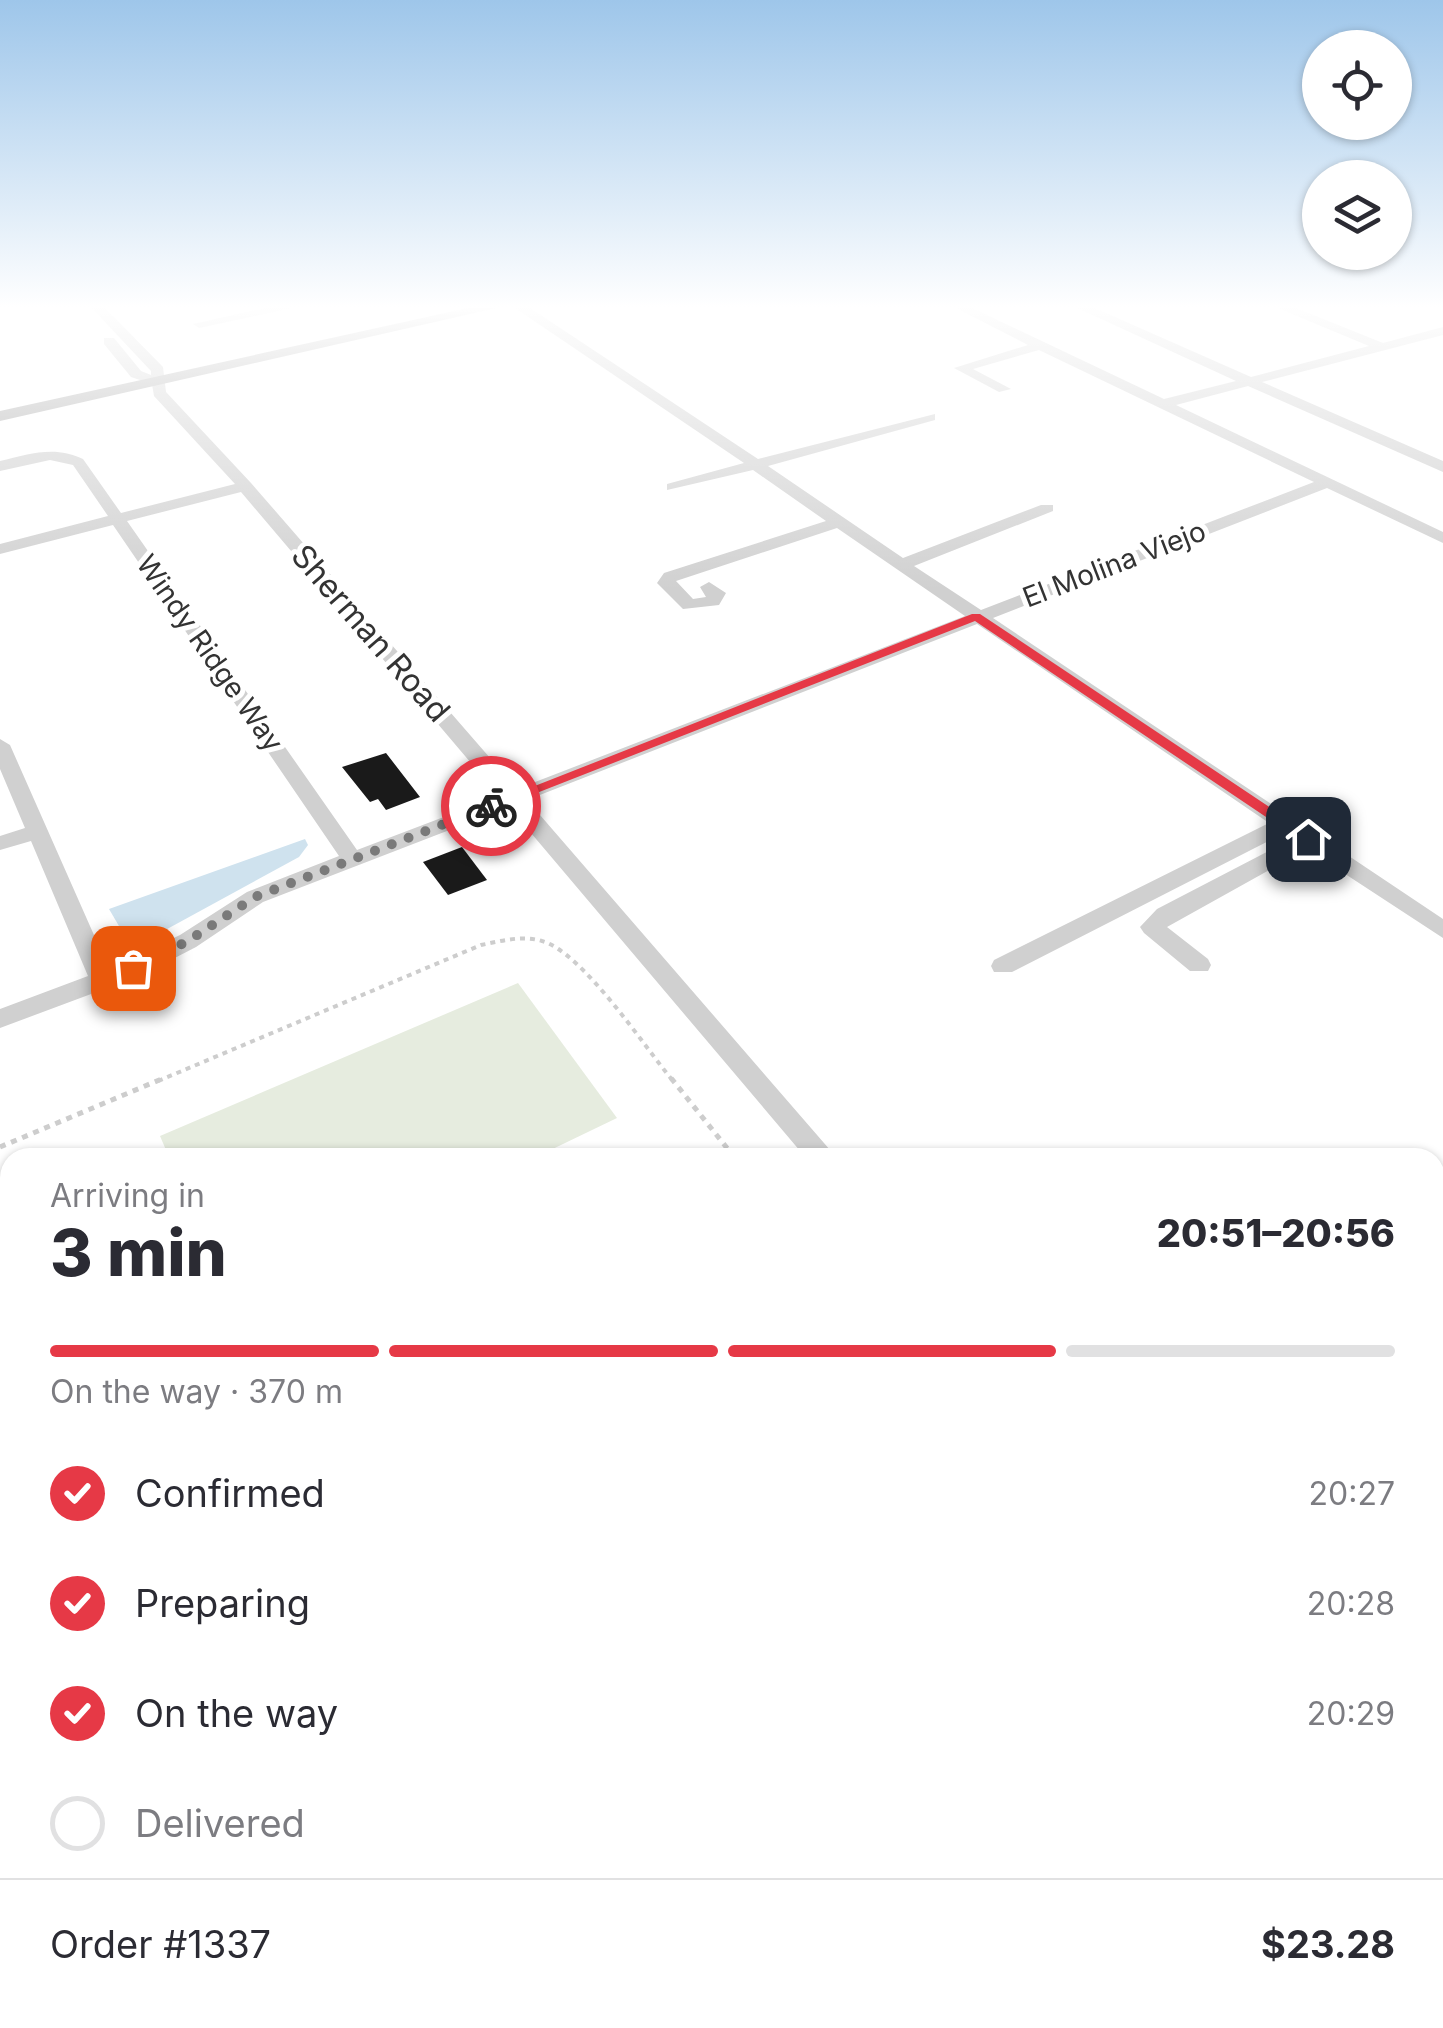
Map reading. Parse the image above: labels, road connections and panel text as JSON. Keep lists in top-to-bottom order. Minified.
{"streets":{"street":["El Molina Viejo","Sherman Road","Windy Ridge Way"]},"crossings":[["El Molina Viejo","Sherman Road"],["El Molina Viejo","Windy Ridge Way"]],"page":{"heading":["3 min","Arriving in","20:51–20:56"],"panel":["Order #1337","$23.28"],"bar":"On the way · 370 m","list":[["Confirmed","20:27"],["Preparing","20:28"],["On the way","20:29"],"Delivered"]}}
